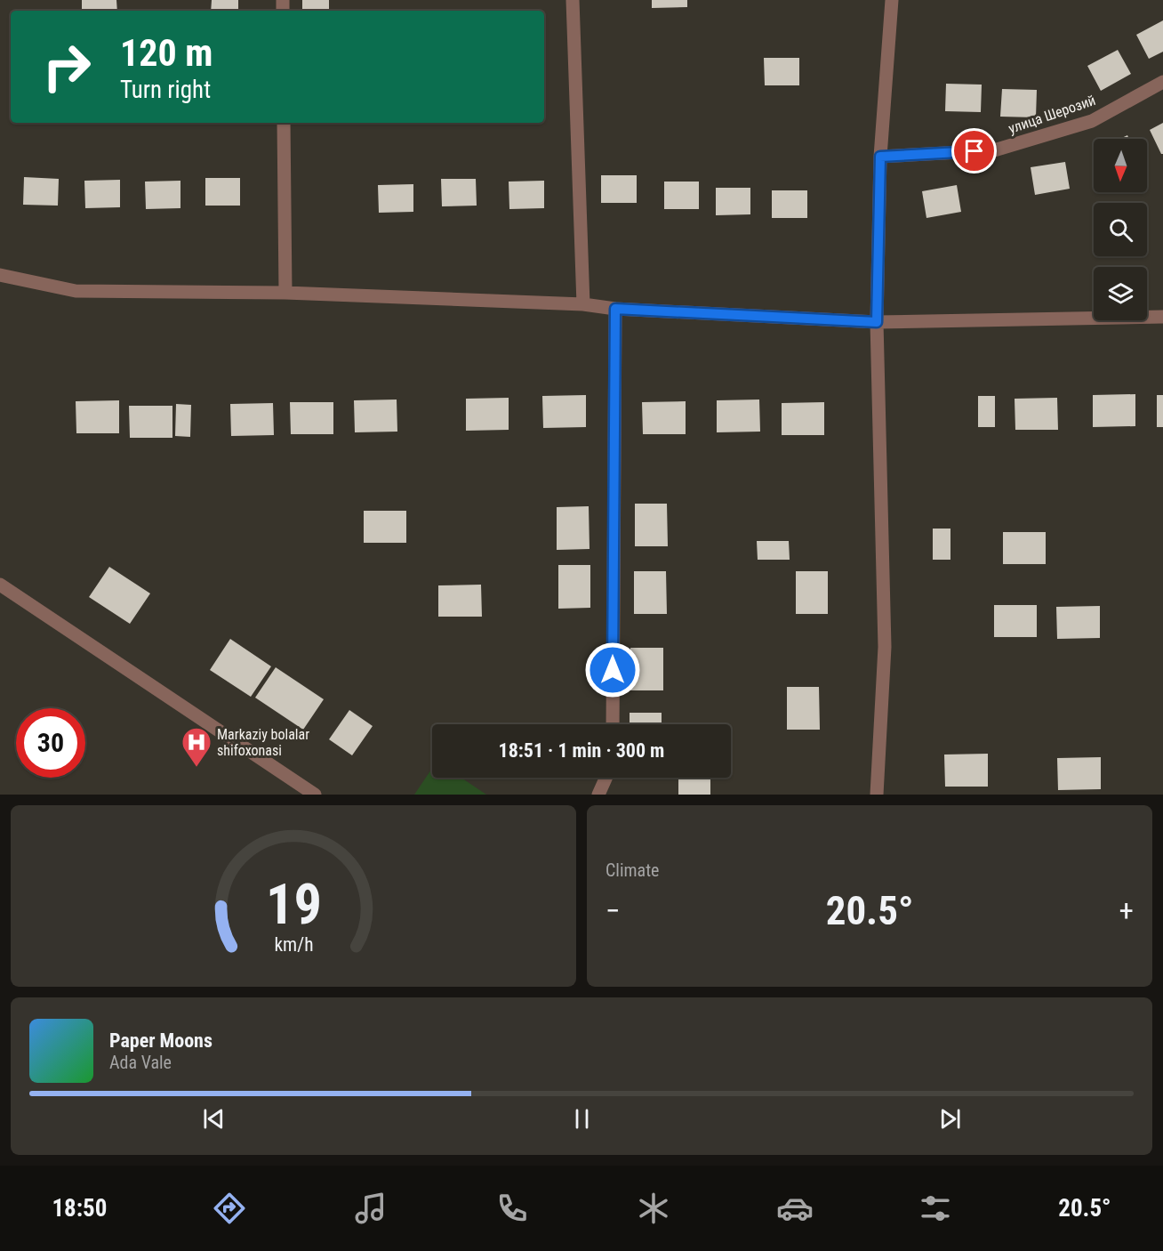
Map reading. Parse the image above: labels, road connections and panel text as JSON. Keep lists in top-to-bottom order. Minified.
{"streets":{"street":["улица Шерозий"]},"places":{"hospital":["Markaziy bolalar shifoxonasi"]},"north":"bottom","page":{"turn":["120 m","Turn right"],"limit":"30","trip":"18:51 · 1 min · 300 m","tile":"Climate","heat":["−","20.5°","+"],"song":["Paper Moons","Ada Vale"],"tabs":["18:50","20.5°"],"gauge":["19","km/h"]}}
